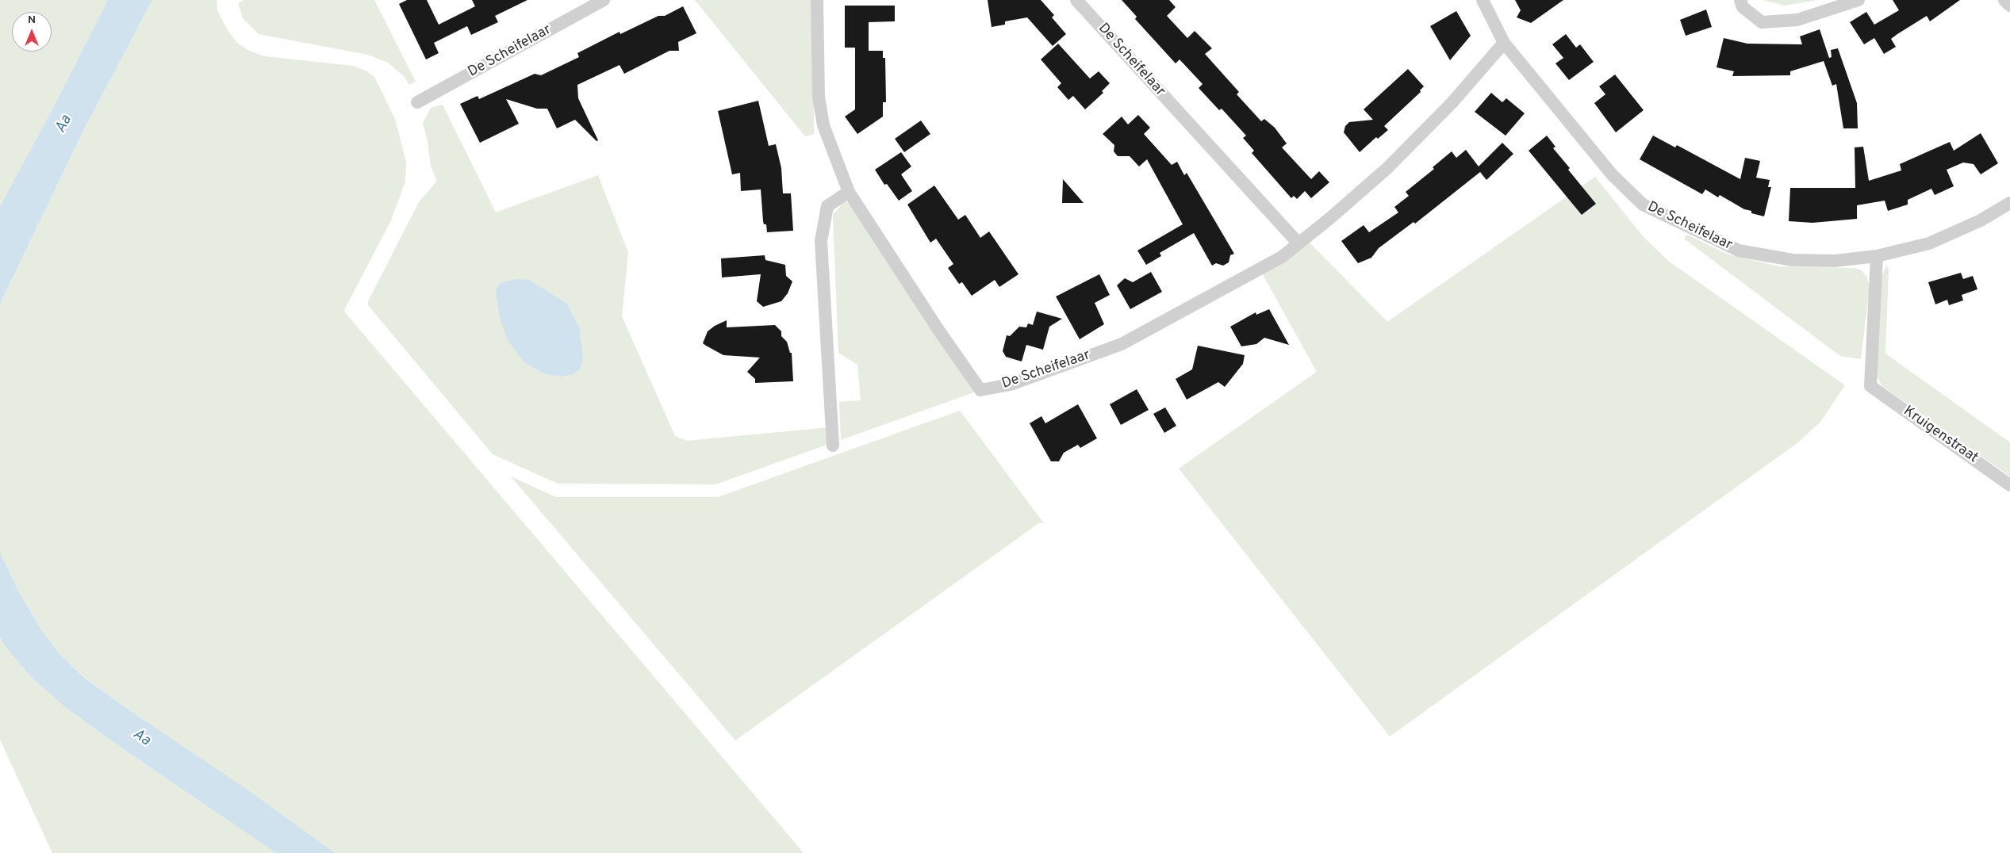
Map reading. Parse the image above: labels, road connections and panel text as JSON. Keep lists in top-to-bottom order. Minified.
{"streets":{"street":["De Scheifelaar","Kruigenstraat"]},"crossings":[["De Scheifelaar","Kruigenstraat"]],"water":["Aa"],"north":"top"}
